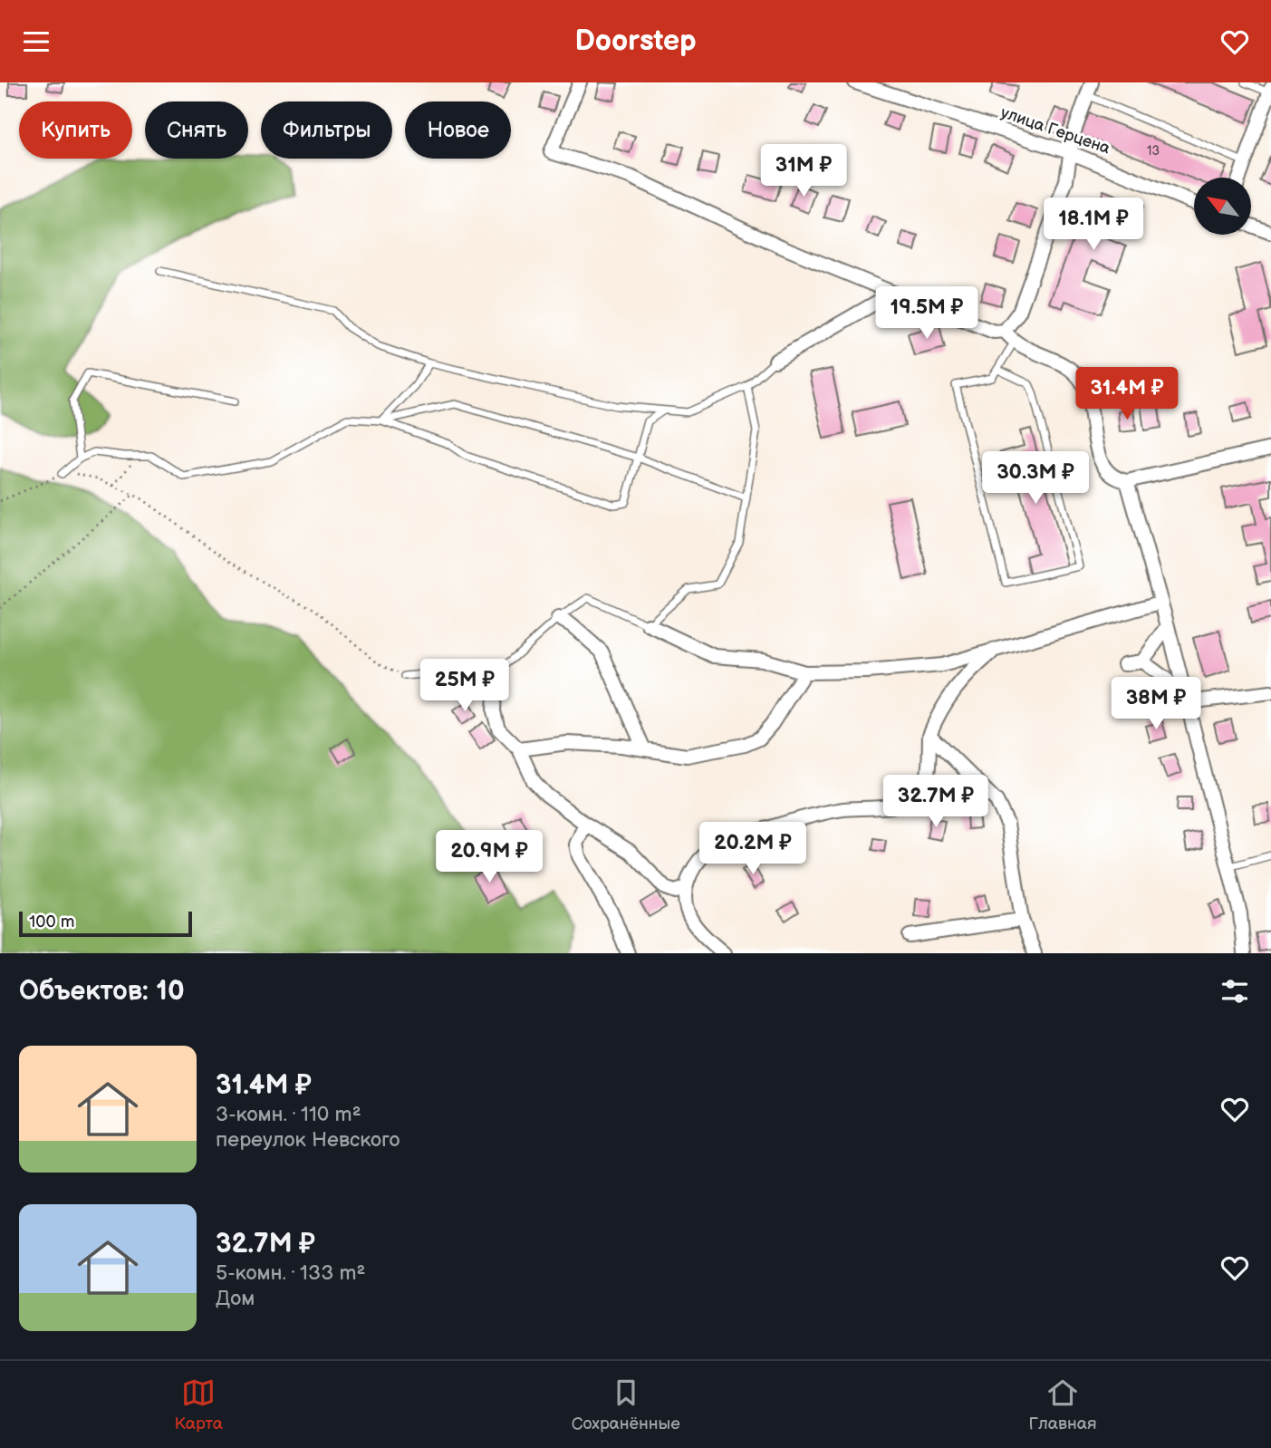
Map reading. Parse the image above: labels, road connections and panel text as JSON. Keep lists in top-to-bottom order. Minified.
{"streets":{"street":["улица Герцена"]},"house_numbers":["13"],"scale_bar":"100 m","north":"top left","page":{"header":"Doorstep","chip":["Купить","Снять","Фильтры","Новое"],"price":["31M ₽","18.1M ₽","19.5M ₽","31.4M ₽","30.3M ₽","25M ₽","38M ₽","32.7M ₽","20.2M ₽","20.9M ₽"],"scale":"100 m","heading":"Объектов: 10","list":[{"name":"31.4M ₽","note":"3-комн. · 110 m² · переулок Невского"},{"name":"32.7M ₽","note":"5-комн. · 133 m² · Дом"}],"tabs":["Карта","Сохранённые","Главная"]}}
